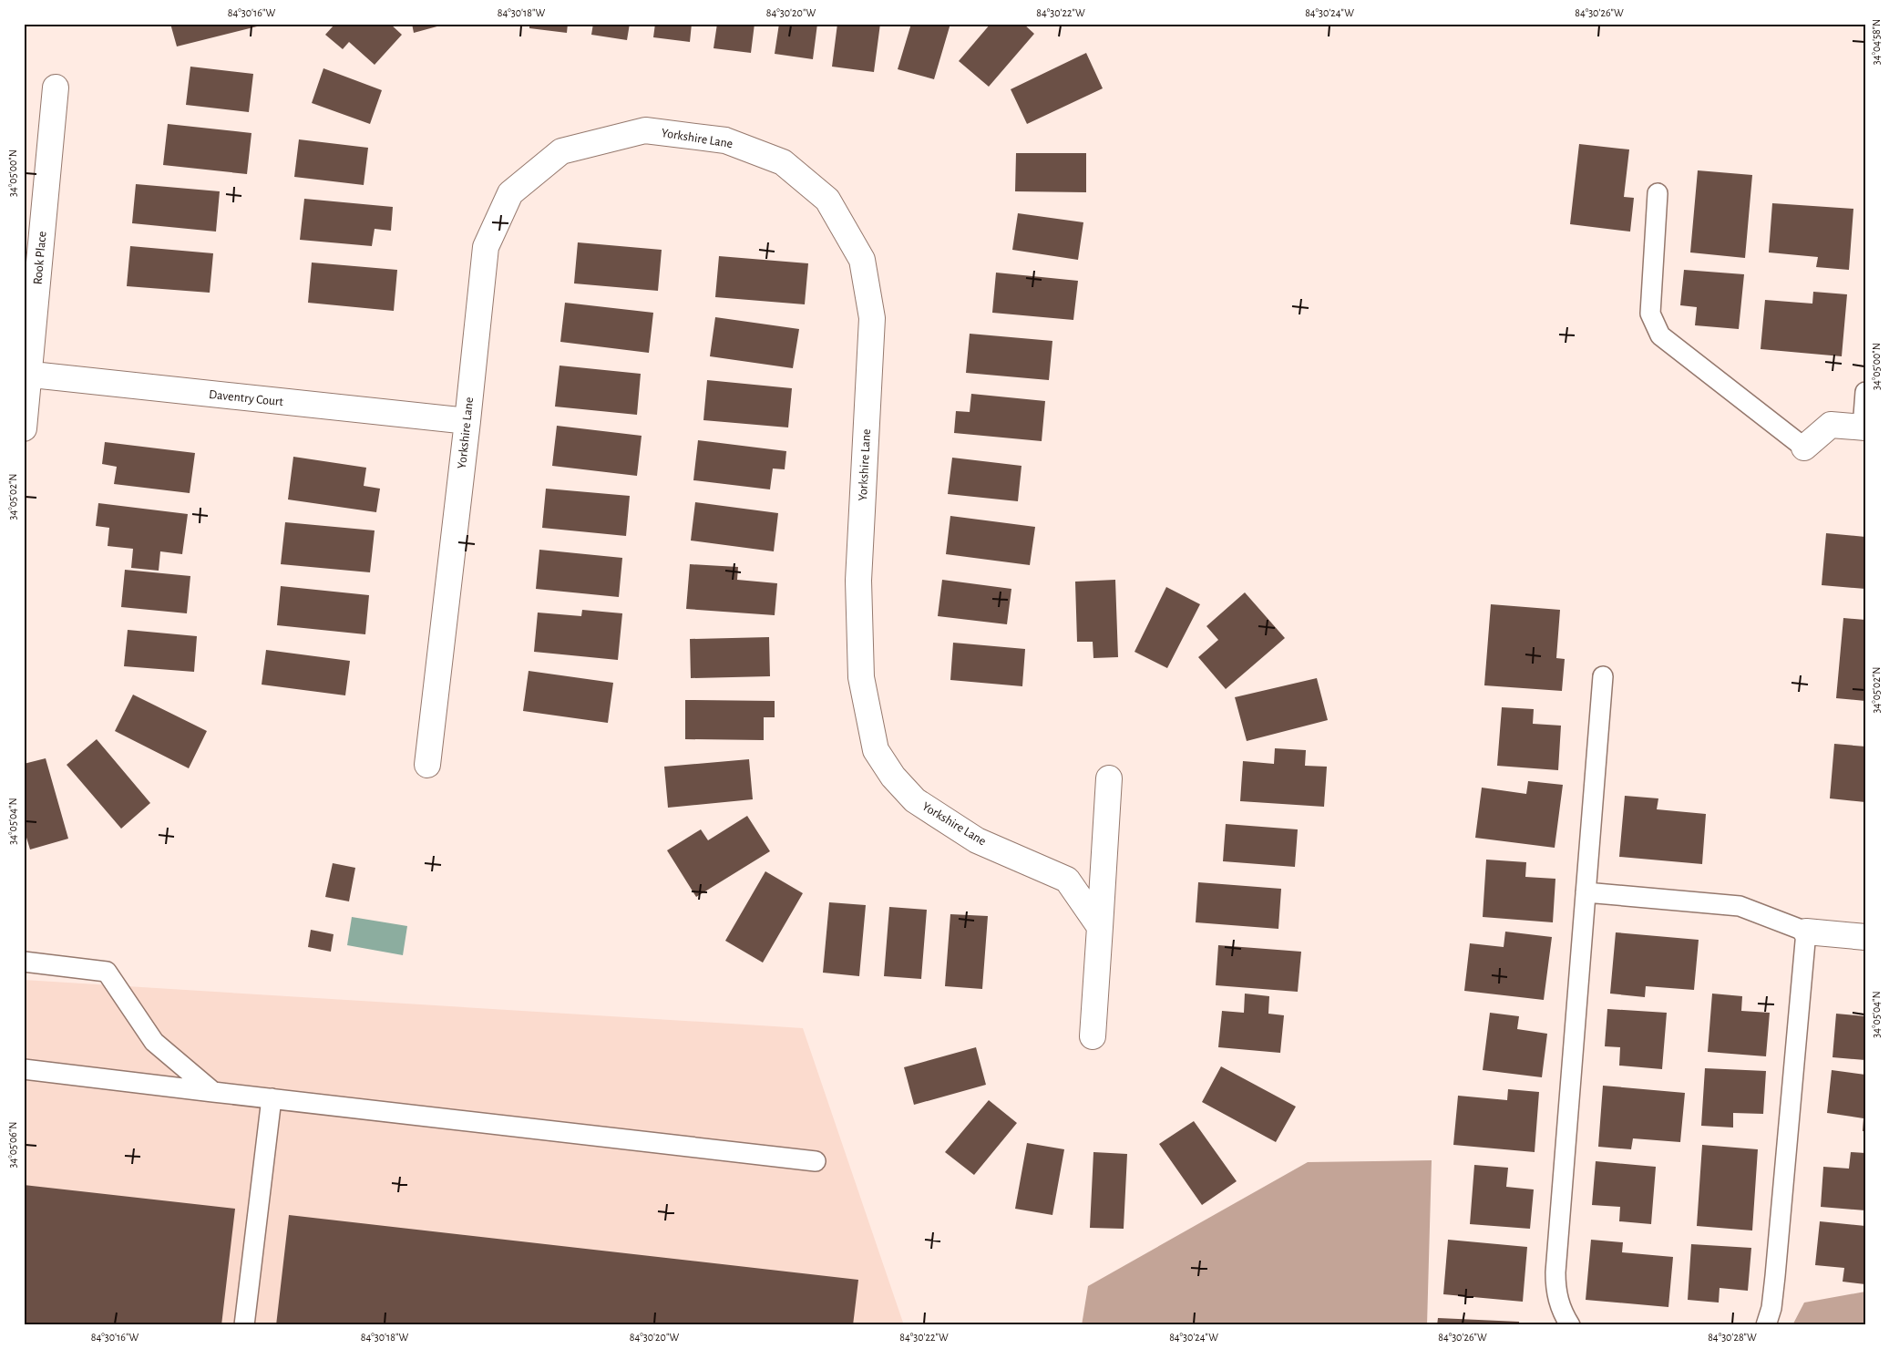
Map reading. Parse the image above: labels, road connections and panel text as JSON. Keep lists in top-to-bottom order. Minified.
{"streets":{"street":["Yorkshire Lane","Rook Place","Daventry Court"]},"crossings":[["Yorkshire Lane","Daventry Court"],["Rook Place","Daventry Court"]],"coordinates":["84°30'16\"W","84°30'18\"W","84°30'20\"W","84°30'22\"W","84°30'24\"W","84°30'26\"W","34°04'58\"N","34°05'00\"N","34°05'02\"N","34°05'04\"N","34°05'06\"N","84°30'28\"W"]}
